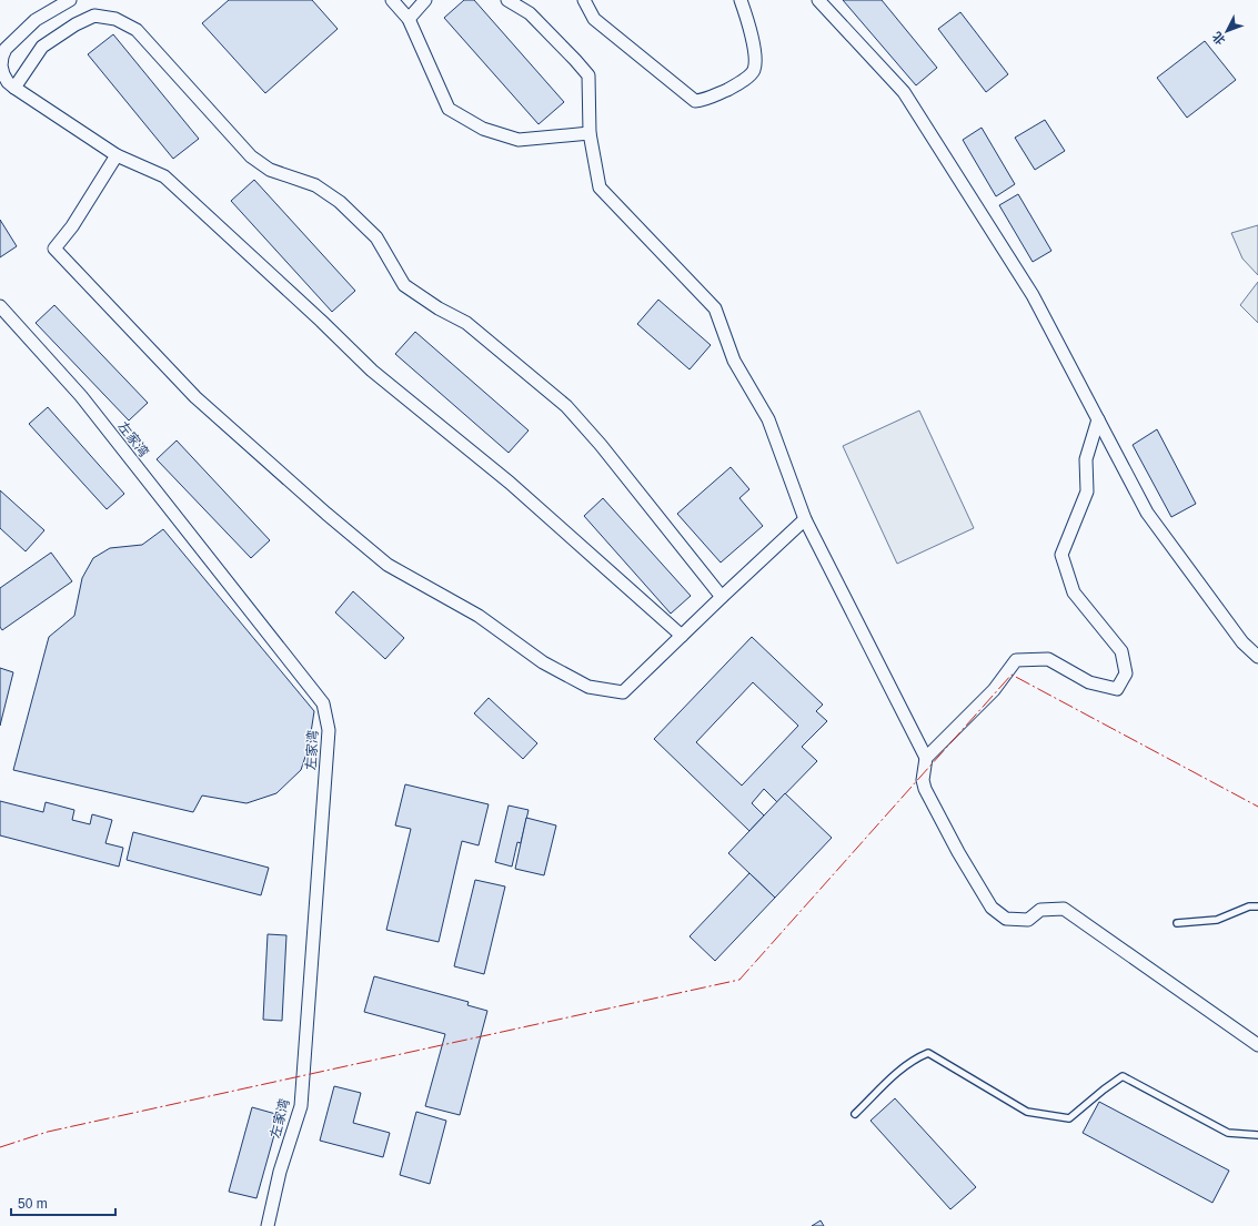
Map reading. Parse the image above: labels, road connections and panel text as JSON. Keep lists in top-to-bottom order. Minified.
{"streets":{"street":["左家湾"]},"scale_bar":"50 m","north":"bottom left"}
